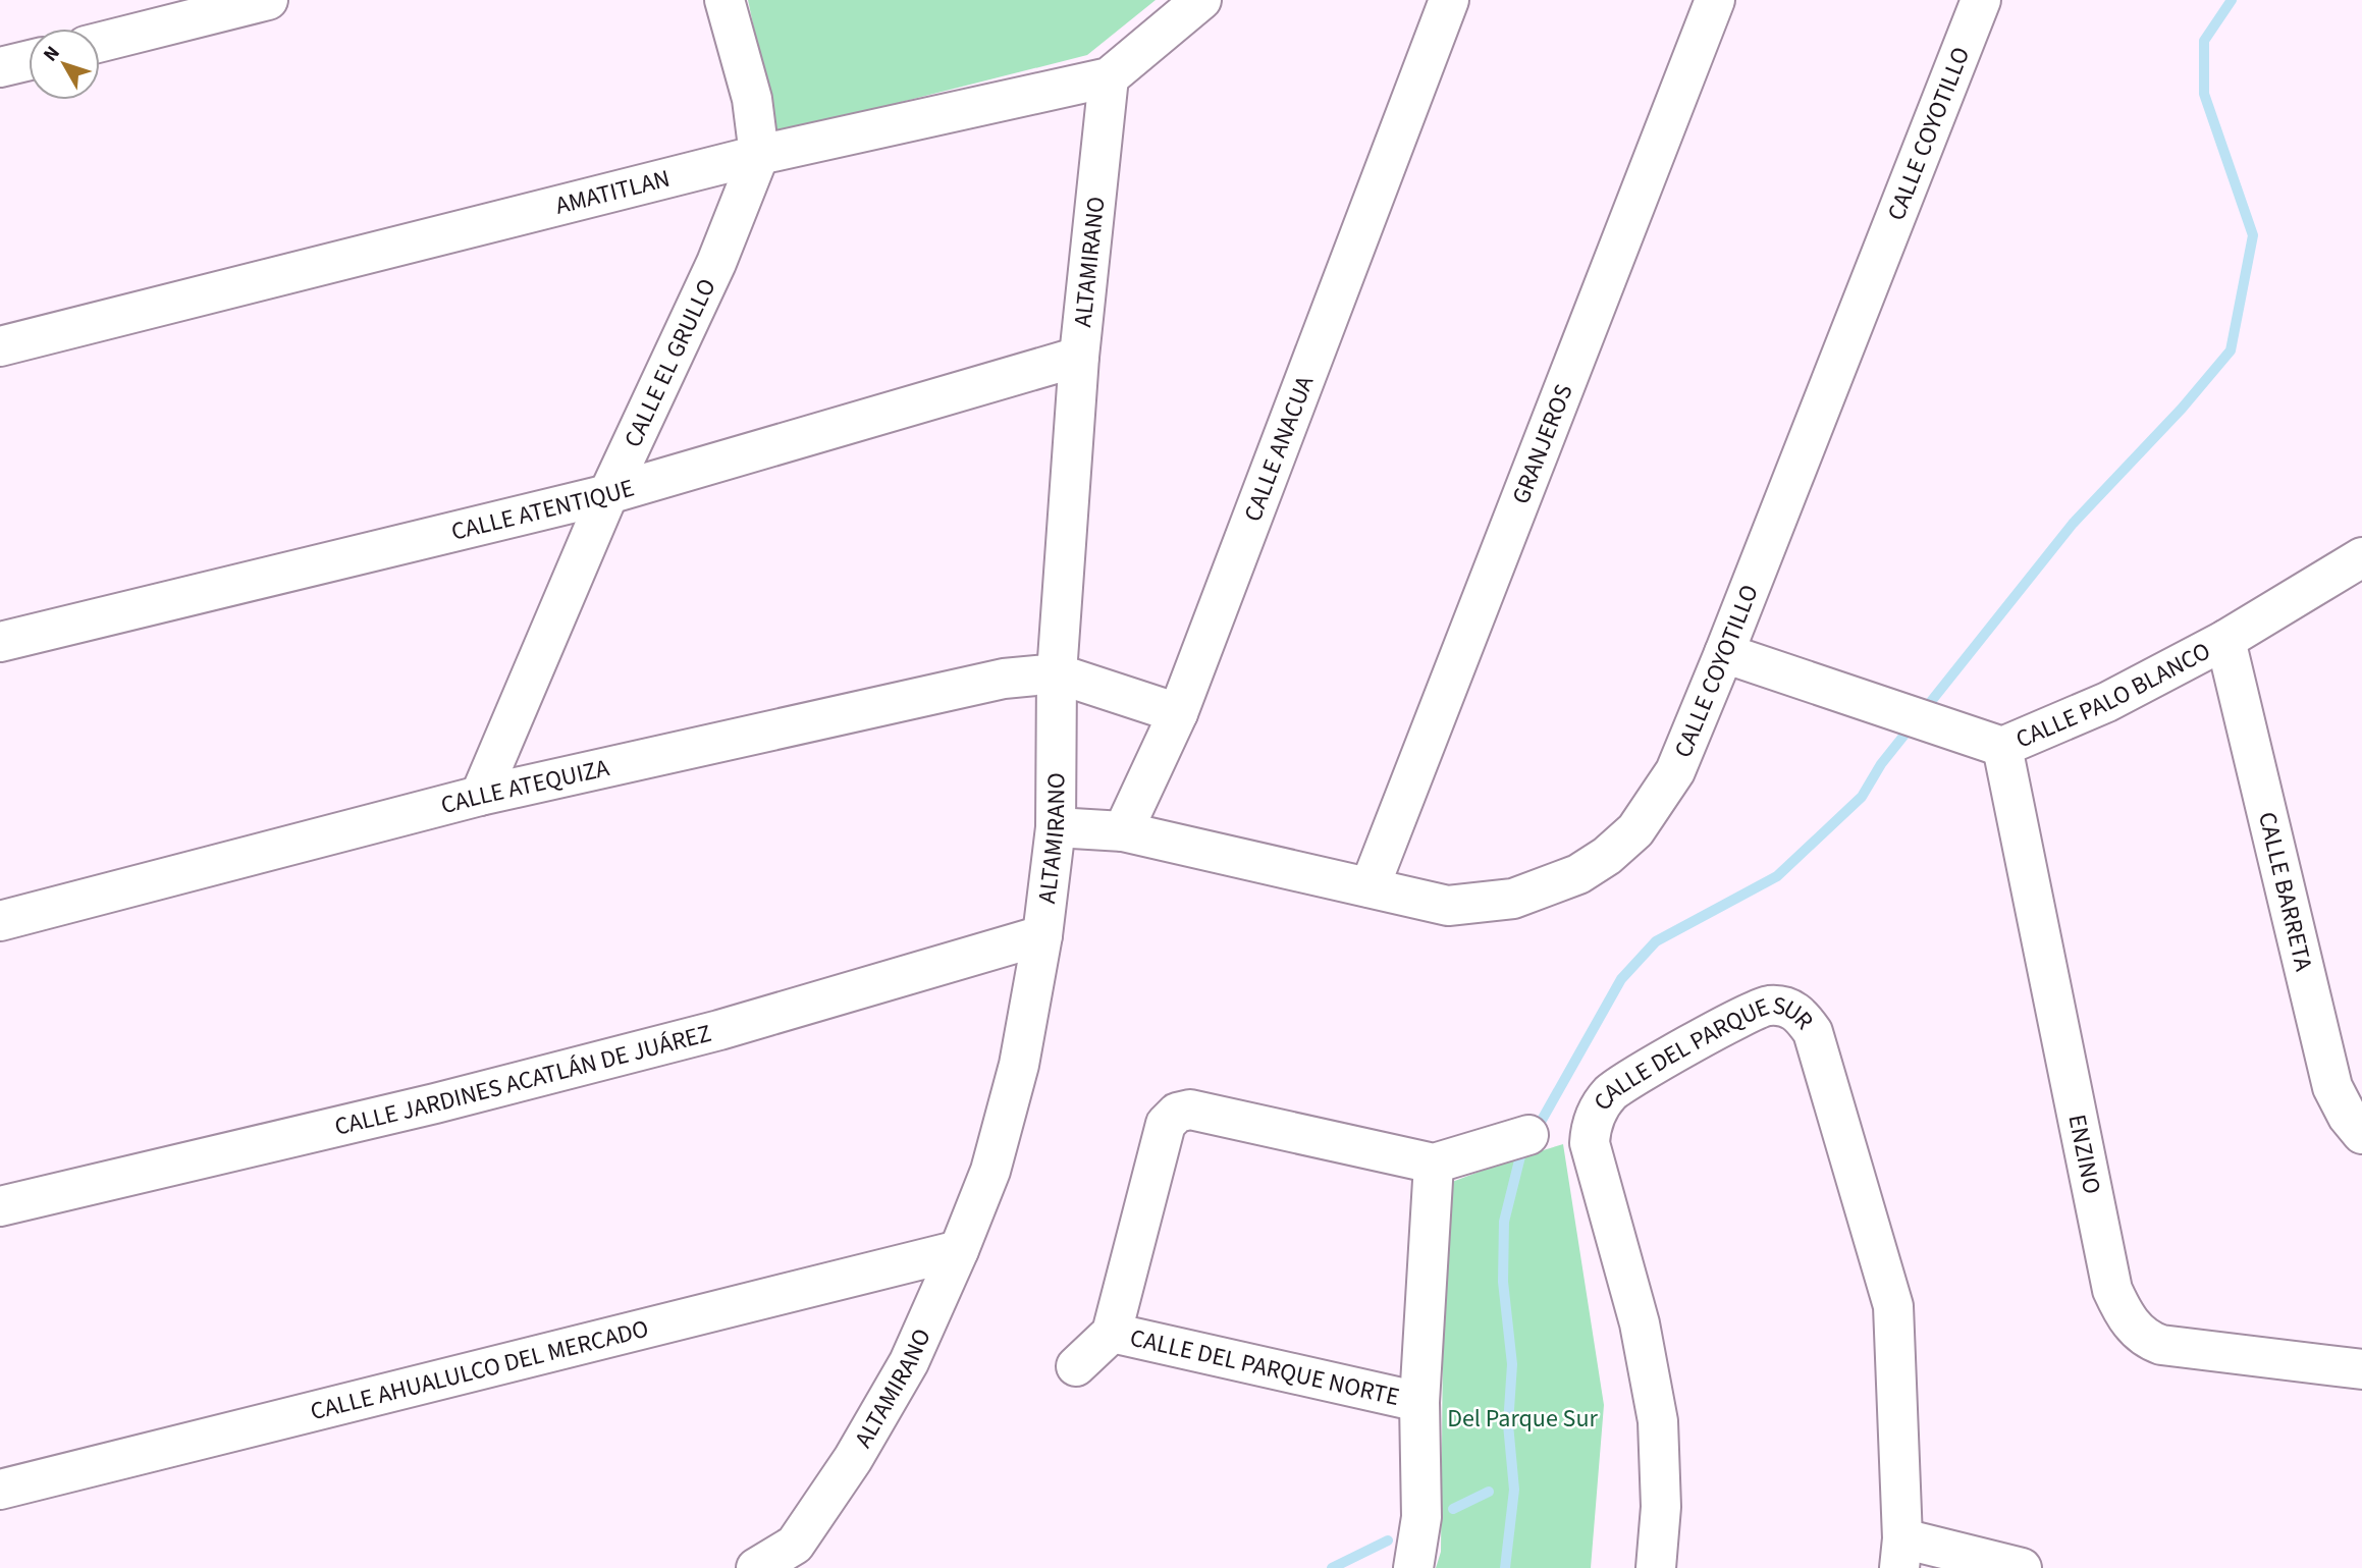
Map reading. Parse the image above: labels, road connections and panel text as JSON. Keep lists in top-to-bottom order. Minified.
{"streets":{"street":["CALLE COYOTILLO","AMATITLAN","ALTAMIRANO","CALLE EL GRULLO","GRANJEROS","CALLE ANACUA","CALLE ATENTIQUE","CALLE PALO BLANCO","CALLE ATEQUIZA","CALLE BARRETA","CALLE DEL PARQUE SUR","CALLE JARDINES ACATLÁN DE JUÁREZ","ENZINO","CALLE DEL PARQUE NORTE","CALLE AHUALULCO DEL MERCADO"]},"crossings":[["CALLE COYOTILLO","GRANJEROS"],["CALLE COYOTILLO","CALLE ANACUA"],["CALLE COYOTILLO","CALLE PALO BLANCO"],["AMATITLAN","ALTAMIRANO"],["AMATITLAN","CALLE EL GRULLO"],["ALTAMIRANO","CALLE ATENTIQUE"],["ALTAMIRANO","CALLE ATEQUIZA"],["ALTAMIRANO","CALLE JARDINES ACATLÁN DE JUÁREZ"],["ALTAMIRANO","CALLE AHUALULCO DEL MERCADO"],["CALLE EL GRULLO","CALLE ATENTIQUE"],["CALLE EL GRULLO","CALLE ATEQUIZA"],["CALLE PALO BLANCO","CALLE BARRETA"],["CALLE PALO BLANCO","ENZINO"]],"parks":["Del Parque Sur"],"north":"top left"}
